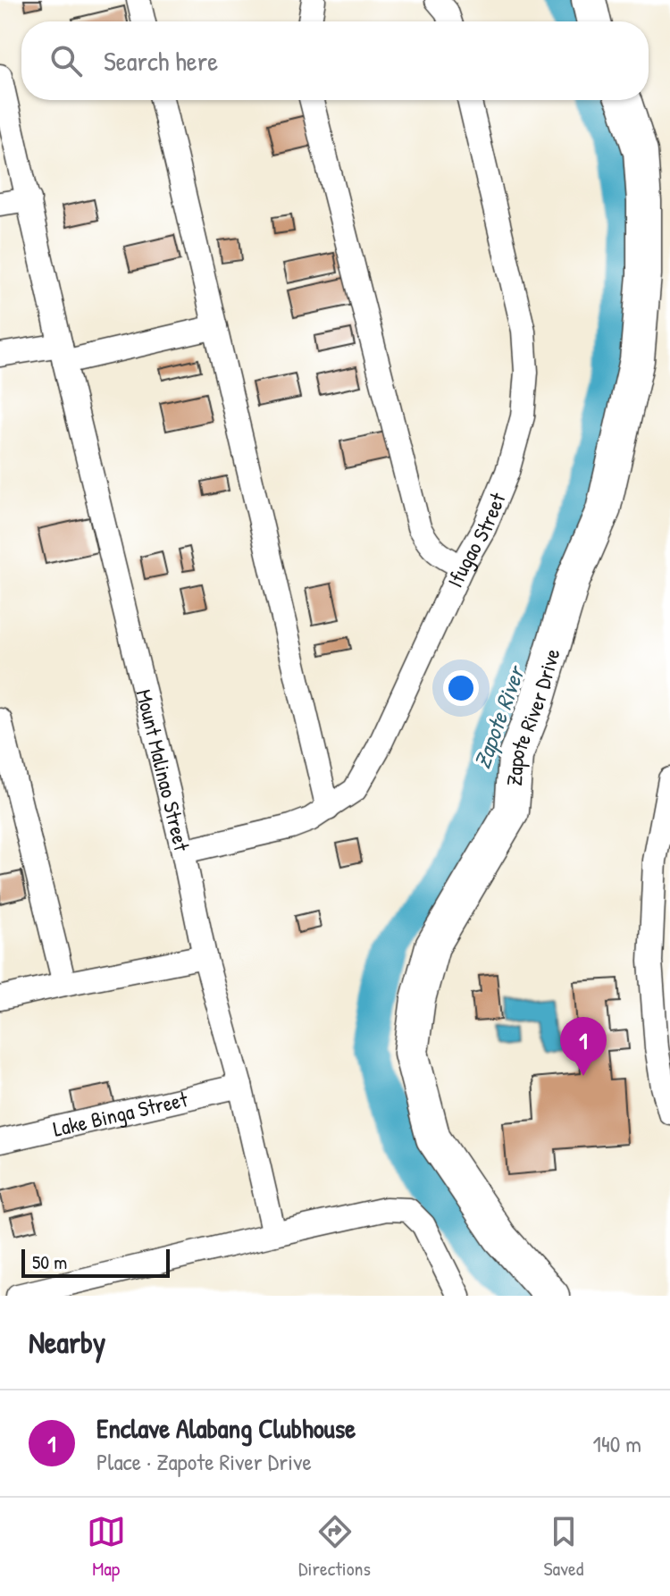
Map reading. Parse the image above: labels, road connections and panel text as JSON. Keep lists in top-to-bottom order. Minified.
{"streets":{"street":["Ifugao Street","Zapote River Drive","Mount Malinao Street","Lake Binga Street"]},"crossings":[["Ifugao Street","Mount Malinao Street"],["Mount Malinao Street","Lake Binga Street"]],"water":["Zapote River"],"scale_bar":"50 m","page":{"search":"Search here","pins":"1","scale":"50 m","heading":"Nearby","list":[{"mark":"1","name":"Enclave Alabang Clubhouse","note":"Place · Zapote River Drive","value":"140 m"}],"nav":["Map","Directions","Saved"]}}
